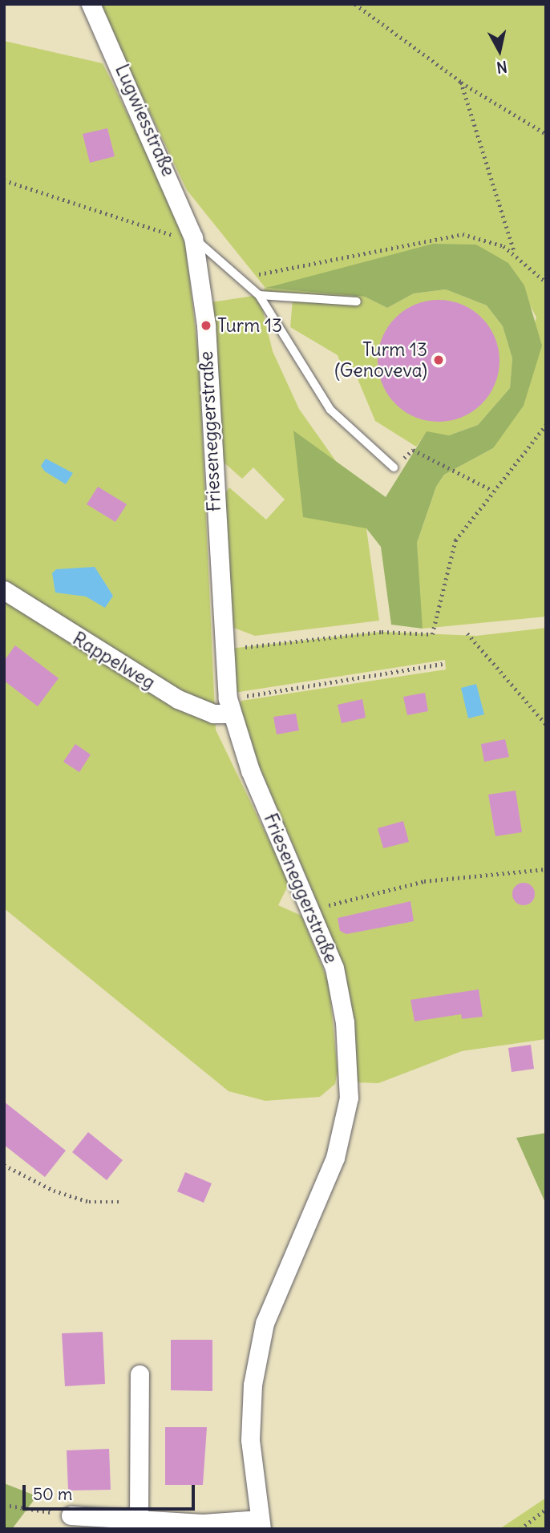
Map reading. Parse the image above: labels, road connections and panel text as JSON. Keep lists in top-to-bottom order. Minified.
{"streets":{"street":["Lugwiesstraße","Frieseneggerstraße","Rappelweg"]},"crossings":[["Lugwiesstraße","Frieseneggerstraße"],["Frieseneggerstraße","Rappelweg"]],"places":["Turm 13","Turm 13 (Genoveva)"],"scale_bar":"50 m","north":"bottom"}
